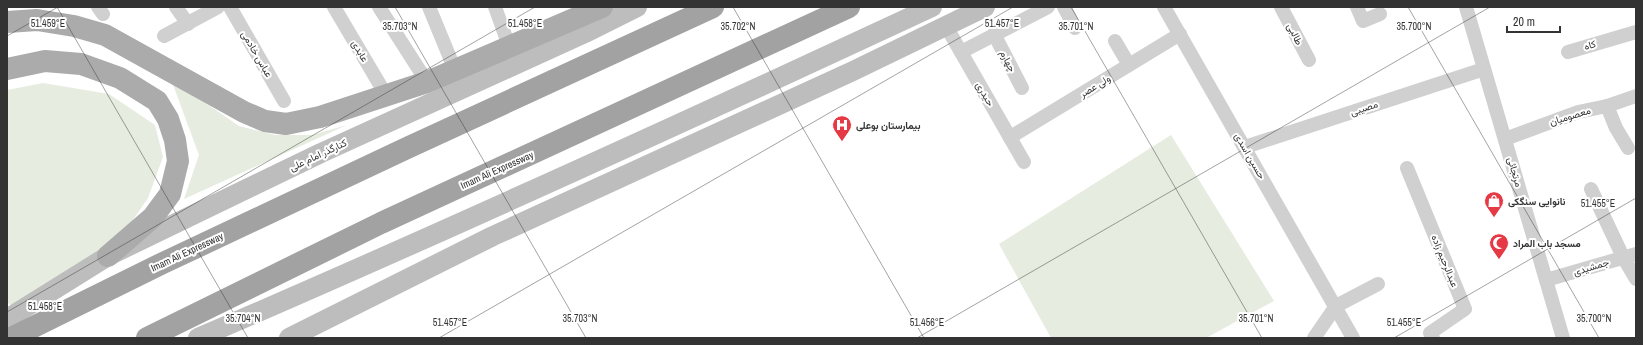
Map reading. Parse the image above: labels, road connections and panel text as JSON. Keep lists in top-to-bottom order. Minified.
{"streets":{"highway":["Imam Ali Expressway"],"main road":["کنارگذر امام علی"],"street":["طالبی","کاه","عابدی","عباس خادمی","چهارم","ولی عصر","حیدری","مصیبی","معصومیان","حسین اسدی","مرتجائی","عبدالرحیم زاده","جمشیدی"]},"crossings":[["ولی عصر","حیدری"],["ولی عصر","حسین اسدی"],["مصیبی","حسین اسدی"],["مصیبی","مرتجائی"],["معصومیان","مرتجائی"],["مرتجائی","جمشیدی"]],"places":{"hospital":["بیمارستان بوعلی"],"shop":["نانوایی سنگکی"],"mosque":["مسجد باب المراد"]},"scale_bar":"20 m","coordinates":["51.459°E","51.458°E","51.457°E","35.702°N","35.701°N","35.700°N","35.703°N","51.455°E","35.704°N","51.456°E"]}
